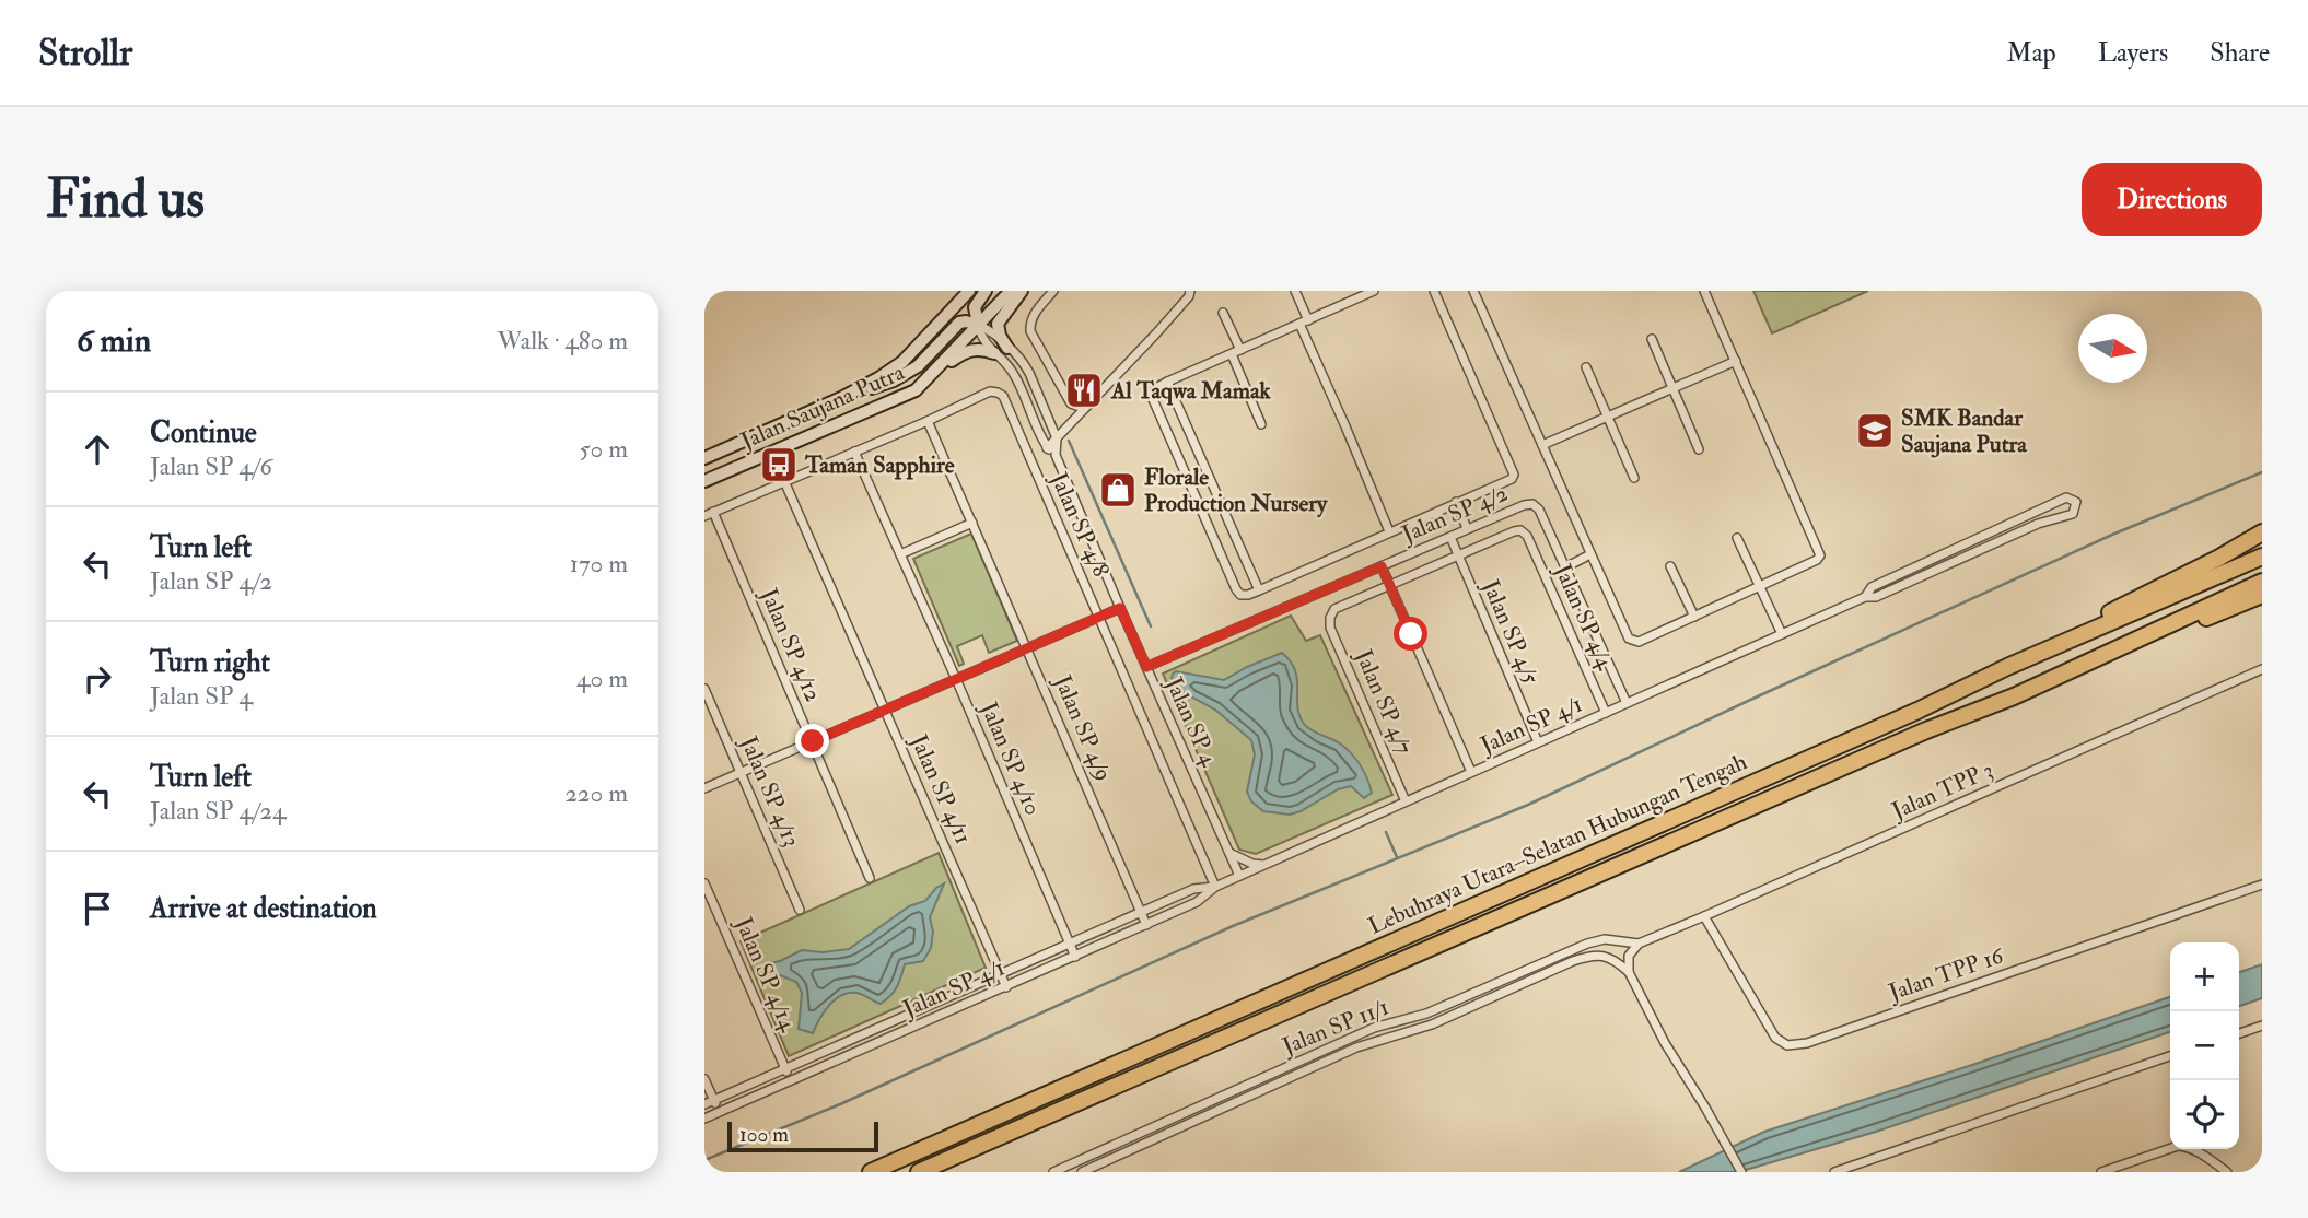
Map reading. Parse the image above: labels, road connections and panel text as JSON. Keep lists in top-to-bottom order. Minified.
{"streets":{"highway":["Lebuhraya Utara–Selatan Hubungan Tengah"],"main road":["Jalan Saujana Putra"],"street":["Jalan SP 4/2","Jalan SP 4/8","Jalan SP 4/4","Jalan SP 4/5","Jalan SP 4/12","Jalan SP 4/7","Jalan SP 4","Jalan SP 4/1","Jalan SP 4/9","Jalan SP 4/10","Jalan SP 4/11","Jalan TPP 3","Jalan SP 4/13","Jalan SP 4/14","Jalan TPP 16","Jalan SP 11/1"]},"crossings":[["Jalan Saujana Putra","Jalan SP 4"],["Jalan SP 4/2","Jalan SP 4/5"],["Jalan SP 4/2","Jalan SP 4"],["Jalan SP 4/2","Jalan SP 4/1"],["Jalan SP 4/8","Jalan SP 4/1"],["Jalan SP 4/8","Jalan SP 4/9"],["Jalan SP 4/4","Jalan SP 4/5"],["Jalan SP 4/4","Jalan SP 4/1"],["Jalan SP 4/5","Jalan SP 4/1"],["Jalan SP 4/7","Jalan SP 4/1"],["Jalan SP 4","Jalan SP 4/1"],["Jalan SP 4/1","Jalan SP 4/9"],["Jalan SP 4/1","Jalan SP 4/10"],["Jalan SP 4/1","Jalan SP 4/11"],["Jalan SP 4/1","Jalan SP 4/14"],["Jalan TPP 3","Jalan TPP 16"],["Jalan TPP 3","Jalan SP 11/1"]],"places":{"restaurant":["Al Taqwa Mamak"],"school or university":["SMK Bandar Saujana Putra"],"bus stop":["Taman Sapphire"],"shop":["Florale Production Nursery"]},"scale_bar":"100 m","north":"right","page":{"header":"Strollr","nav":["Map","Layers","Share"],"buttons":"Directions","title":"Find us","heading":["6 min","Walk · 480 m"],"list":[["Continue","Jalan SP 4/6","50 m"],["Turn left","Jalan SP 4/2","170 m"],["Turn right","Jalan SP 4","40 m"],["Turn left","Jalan SP 4/24","220 m"],"Arrive at destination"],"map_buttons":["+","−"],"scale":"100 m"}}
